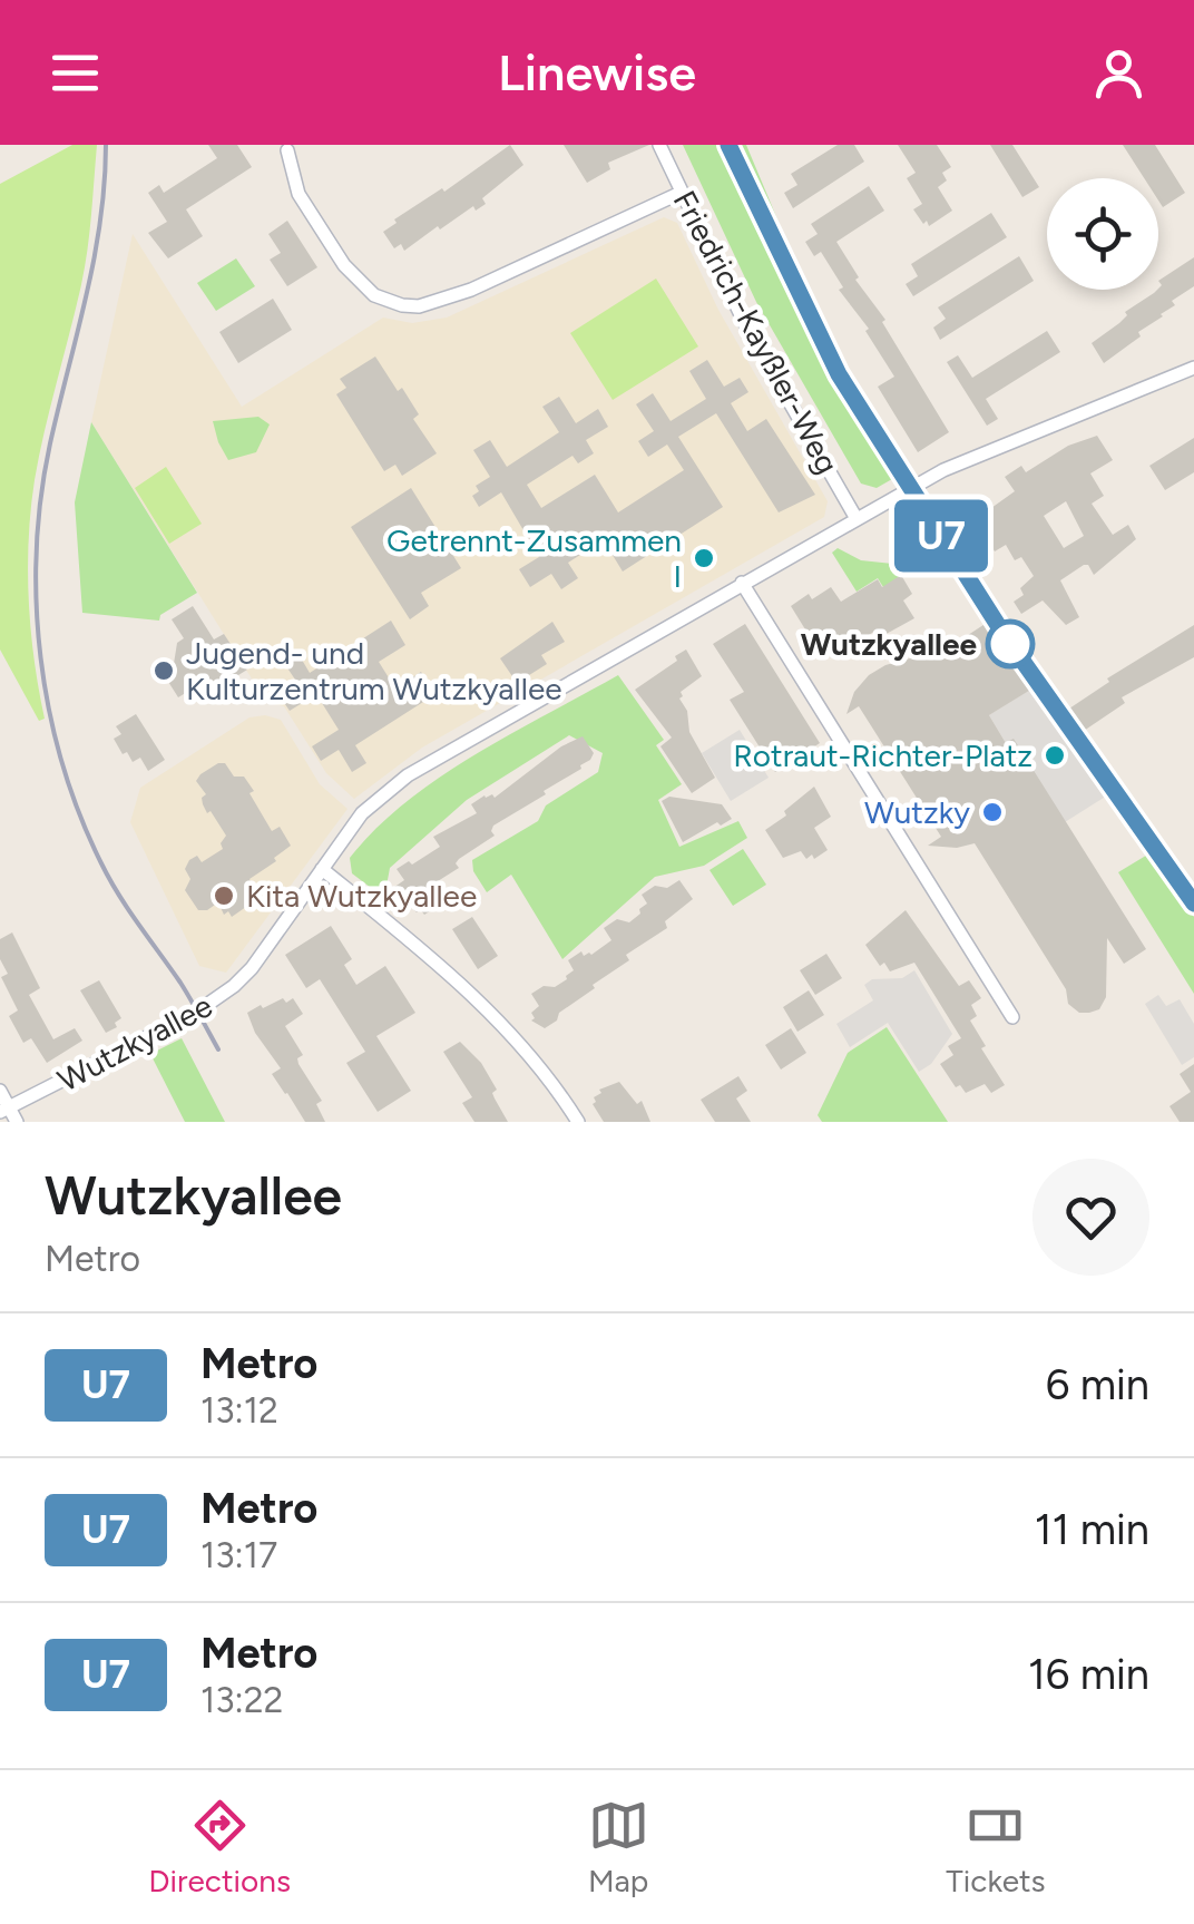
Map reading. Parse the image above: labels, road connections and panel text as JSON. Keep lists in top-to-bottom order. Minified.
{"streets":{"street":["Friedrich-Kayßler-Weg","Wutzkyallee"]},"crossings":[["Friedrich-Kayßler-Weg","Wutzkyallee"]],"places":["Getrennt-Zusammen I","Wutzkyallee","Jugend- und Kulturzentrum Wutzkyallee","Rotraut-Richter-Platz","Wutzky","Kita Wutzkyallee"],"lines":["metro line U7"],"page":{"header":"Linewise","on_map":"U7","heading":["Wutzkyallee","Metro"],"list":[{"mark":"U7","name":"Metro","note":"13:12","value":"6 min"},{"mark":"U7","name":"Metro","note":"13:17","value":"11 min"},{"mark":"U7","name":"Metro","note":"13:22","value":"16 min"}],"tabs":["Directions","Map","Tickets"]}}
